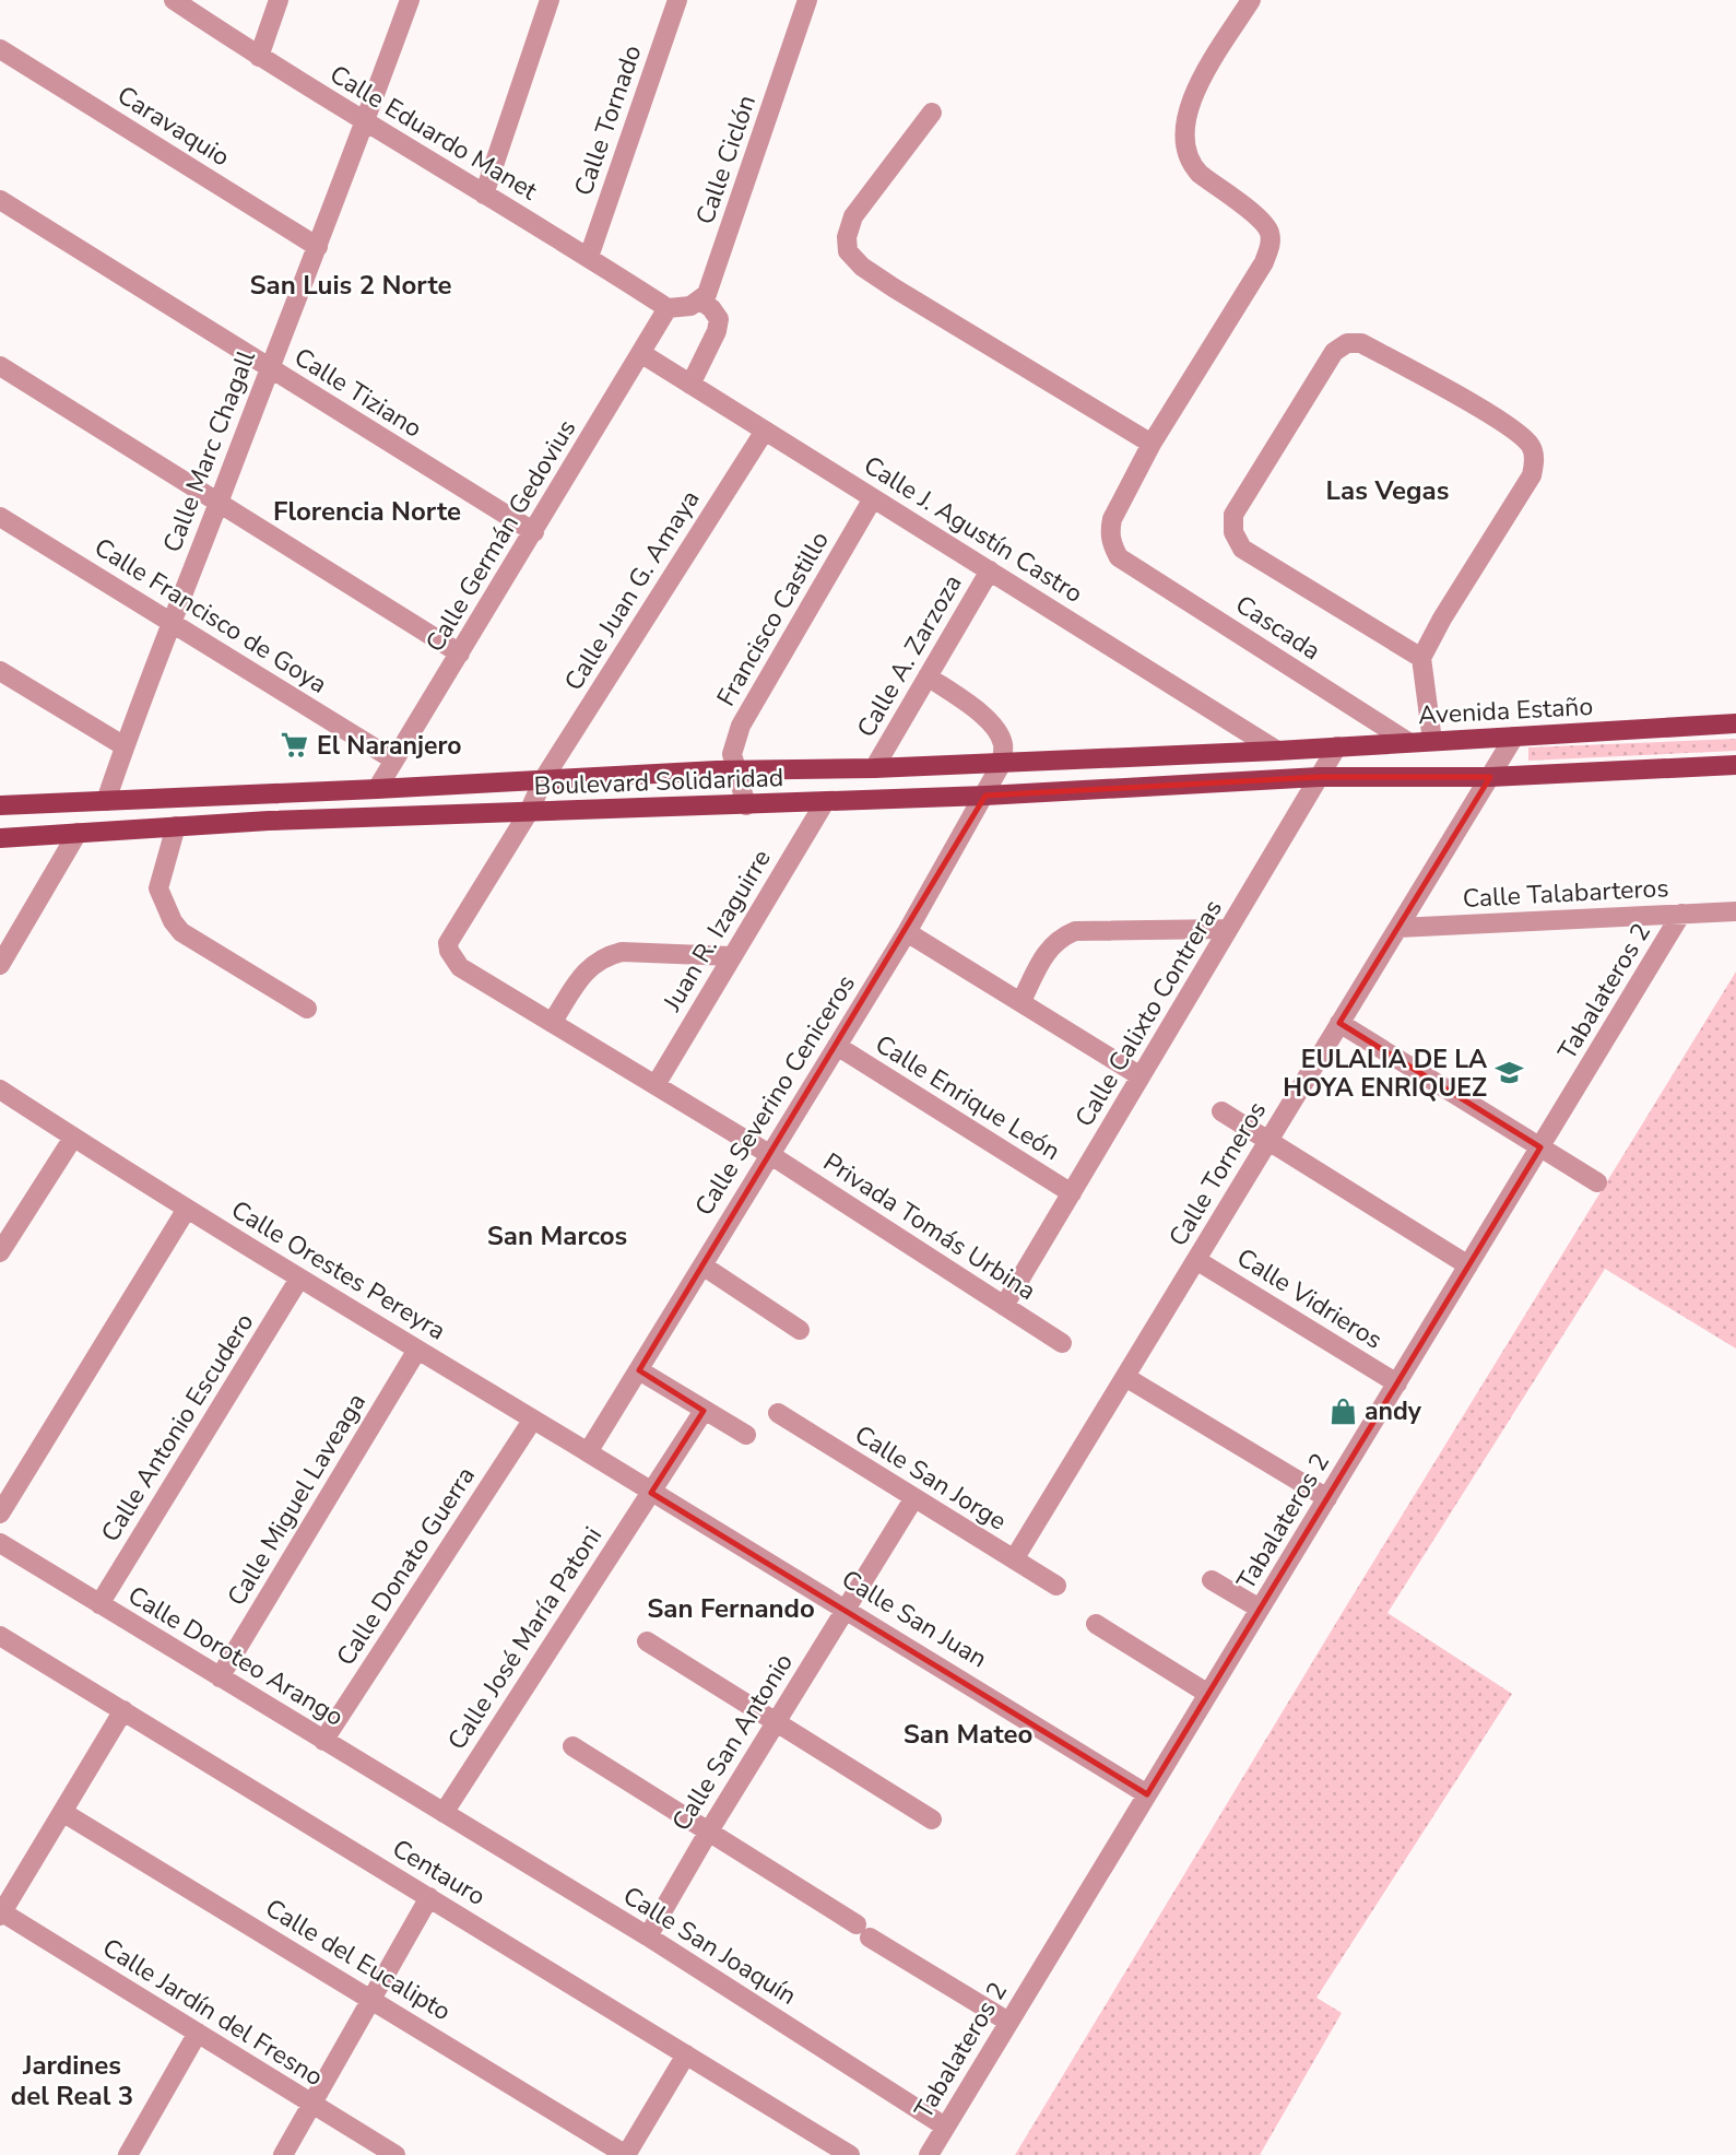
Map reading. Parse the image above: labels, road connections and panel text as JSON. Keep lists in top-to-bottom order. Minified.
{"streets":{"main road":["Avenida Estaño","Boulevard Solidaridad"],"street":["Calle Tornado","Caravaquio","Calle Eduardo Manet","Calle Ciclón","Calle Tiziano","Calle Marc Chagall","Calle J. Agustín Castro","Calle Germán Gedovius","Calle Juan G. Amaya","Calle Francisco de Goya","Francisco Castillo","Cascada","Calle A. Zarzoza","Calle Talabarteros","Juan R. Izaguirre","Tabalateros 2","Calle Calixto Contreras","Calle Severino Ceniceros","Calle Enrique León","Calle Torneros","Privada Tomás Urbina","Calle Orestes Pereyra","Calle Vidrieros","Calle Antonio Escudero","Calle San Jorge","Calle Miguel Laveaga","Calle Donato Guerra","Calle San Juan","Calle José María Patoni","Calle Doroteo Arango","Calle San Antonio","Centauro","Calle San Joaquín","Calle del Eucalipto","Calle Jardín del Fresno"]},"crossings":[["Calle Tornado","Calle Eduardo Manet"],["Caravaquio","Calle Marc Chagall"],["Calle Eduardo Manet","Calle Marc Chagall"],["Calle Eduardo Manet","Calle Germán Gedovius"],["Calle Tiziano","Calle Marc Chagall"],["Calle Tiziano","Calle Germán Gedovius"],["Calle Marc Chagall","Calle Francisco de Goya"],["Calle Marc Chagall","Boulevard Solidaridad"],["Calle J. Agustín Castro","Calle Germán Gedovius"],["Calle J. Agustín Castro","Calle Juan G. Amaya"],["Calle J. Agustín Castro","Francisco Castillo"],["Calle J. Agustín Castro","Calle A. Zarzoza"],["Calle J. Agustín Castro","Avenida Estaño"],["Calle J. Agustín Castro","Boulevard Solidaridad"],["Calle Germán Gedovius","Calle Francisco de Goya"],["Calle Germán Gedovius","Boulevard Solidaridad"],["Calle Juan G. Amaya","Boulevard Solidaridad"],["Calle Juan G. Amaya","Privada Tomás Urbina"],["Francisco Castillo","Boulevard Solidaridad"],["Cascada","Avenida Estaño"],["Calle A. Zarzoza","Boulevard Solidaridad"],["Avenida Estaño","Boulevard Solidaridad"],["Avenida Estaño","Calle Calixto Contreras"],["Avenida Estaño","Calle Torneros"],["Boulevard Solidaridad","Juan R. Izaguirre"],["Boulevard Solidaridad","Calle Calixto Contreras"],["Boulevard Solidaridad","Calle Severino Ceniceros"],["Calle Talabarteros","Tabalateros 2"],["Calle Talabarteros","Calle Torneros"],["Juan R. Izaguirre","Privada Tomás Urbina"],["Tabalateros 2","Calle Vidrieros"],["Tabalateros 2","Calle San Juan"],["Tabalateros 2","Calle San Joaquín"],["Calle Calixto Contreras","Calle Enrique León"],["Calle Calixto Contreras","Privada Tomás Urbina"],["Calle Severino Ceniceros","Calle Enrique León"],["Calle Severino Ceniceros","Privada Tomás Urbina"],["Calle Severino Ceniceros","Calle Orestes Pereyra"],["Calle Torneros","Calle Vidrieros"],["Calle Torneros","Calle San Jorge"],["Calle Orestes Pereyra","Calle Antonio Escudero"],["Calle Orestes Pereyra","Calle Miguel Laveaga"],["Calle Orestes Pereyra","Calle Donato Guerra"],["Calle Orestes Pereyra","Calle San Juan"],["Calle Orestes Pereyra","Calle José María Patoni"],["Calle Antonio Escudero","Calle Doroteo Arango"],["Calle San Jorge","Calle San Antonio"],["Calle Miguel Laveaga","Calle Doroteo Arango"],["Calle Donato Guerra","Calle Doroteo Arango"],["Calle San Juan","Calle José María Patoni"],["Calle San Juan","Calle San Antonio"],["Calle José María Patoni","Calle Doroteo Arango"],["Calle José María Patoni","Calle San Joaquín"],["Calle Doroteo Arango","Calle San Joaquín"],["Calle San Antonio","Calle San Joaquín"]],"districts":["San Luis 2 Norte","Las Vegas","Florencia Norte","San Marcos","San Fernando","San Mateo","Jardines del Real 3"],"places":{"supermarket":["El Naranjero"],"school or university":["EULALIA DE LA HOYA ENRIQUEZ"],"shop":["andy"]}}
